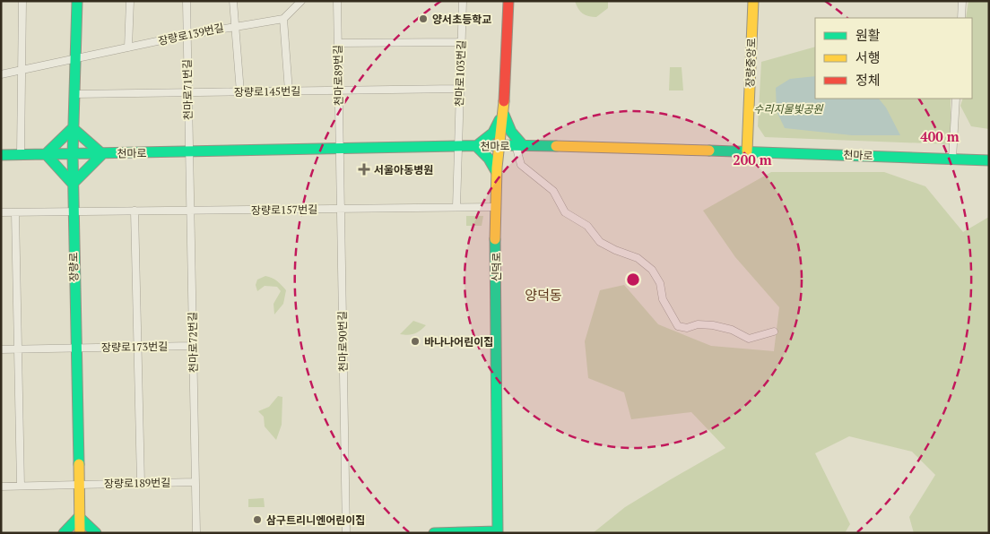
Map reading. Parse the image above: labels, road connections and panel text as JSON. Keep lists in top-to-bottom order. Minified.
{"streets":{"street":["장량로139번길","장량중앙로","천마로103번길","천마로89번길","천마로71번길","장량로145번길","천마로","장량로157번길","장량로","신덕로","천마로90번길","천마로72번길","장량로173번길","장량로189번길"]},"crossings":[["장량로139번길","천마로71번길"],["장량로139번길","장량로"],["장량중앙로","천마로"],["천마로103번길","장량로145번길"],["천마로103번길","천마로"],["천마로103번길","장량로157번길"],["천마로89번길","장량로145번길"],["천마로89번길","천마로"],["천마로89번길","천마로90번길"],["천마로71번길","장량로145번길"],["천마로71번길","천마로"],["천마로71번길","천마로72번길"],["장량로145번길","장량로"],["천마로","장량로"],["천마로","신덕로"],["천마로","천마로90번길"],["천마로","천마로72번길"],["장량로157번길","장량로"],["장량로157번길","신덕로"],["장량로157번길","천마로90번길"],["장량로157번길","천마로72번길"],["장량로","장량로173번길"],["장량로","장량로189번길"],["천마로72번길","장량로173번길"],["천마로72번길","장량로189번길"]],"districts":["양덕동"],"parks":["수리지물빛공원"],"places":{"other":["양서초등학교","바나나어린이집","삼구트리니엔어린이집"],"health":["서울아동병원"]},"legend":["원활","서행","정체"],"rings":["400 m","200 m"]}
